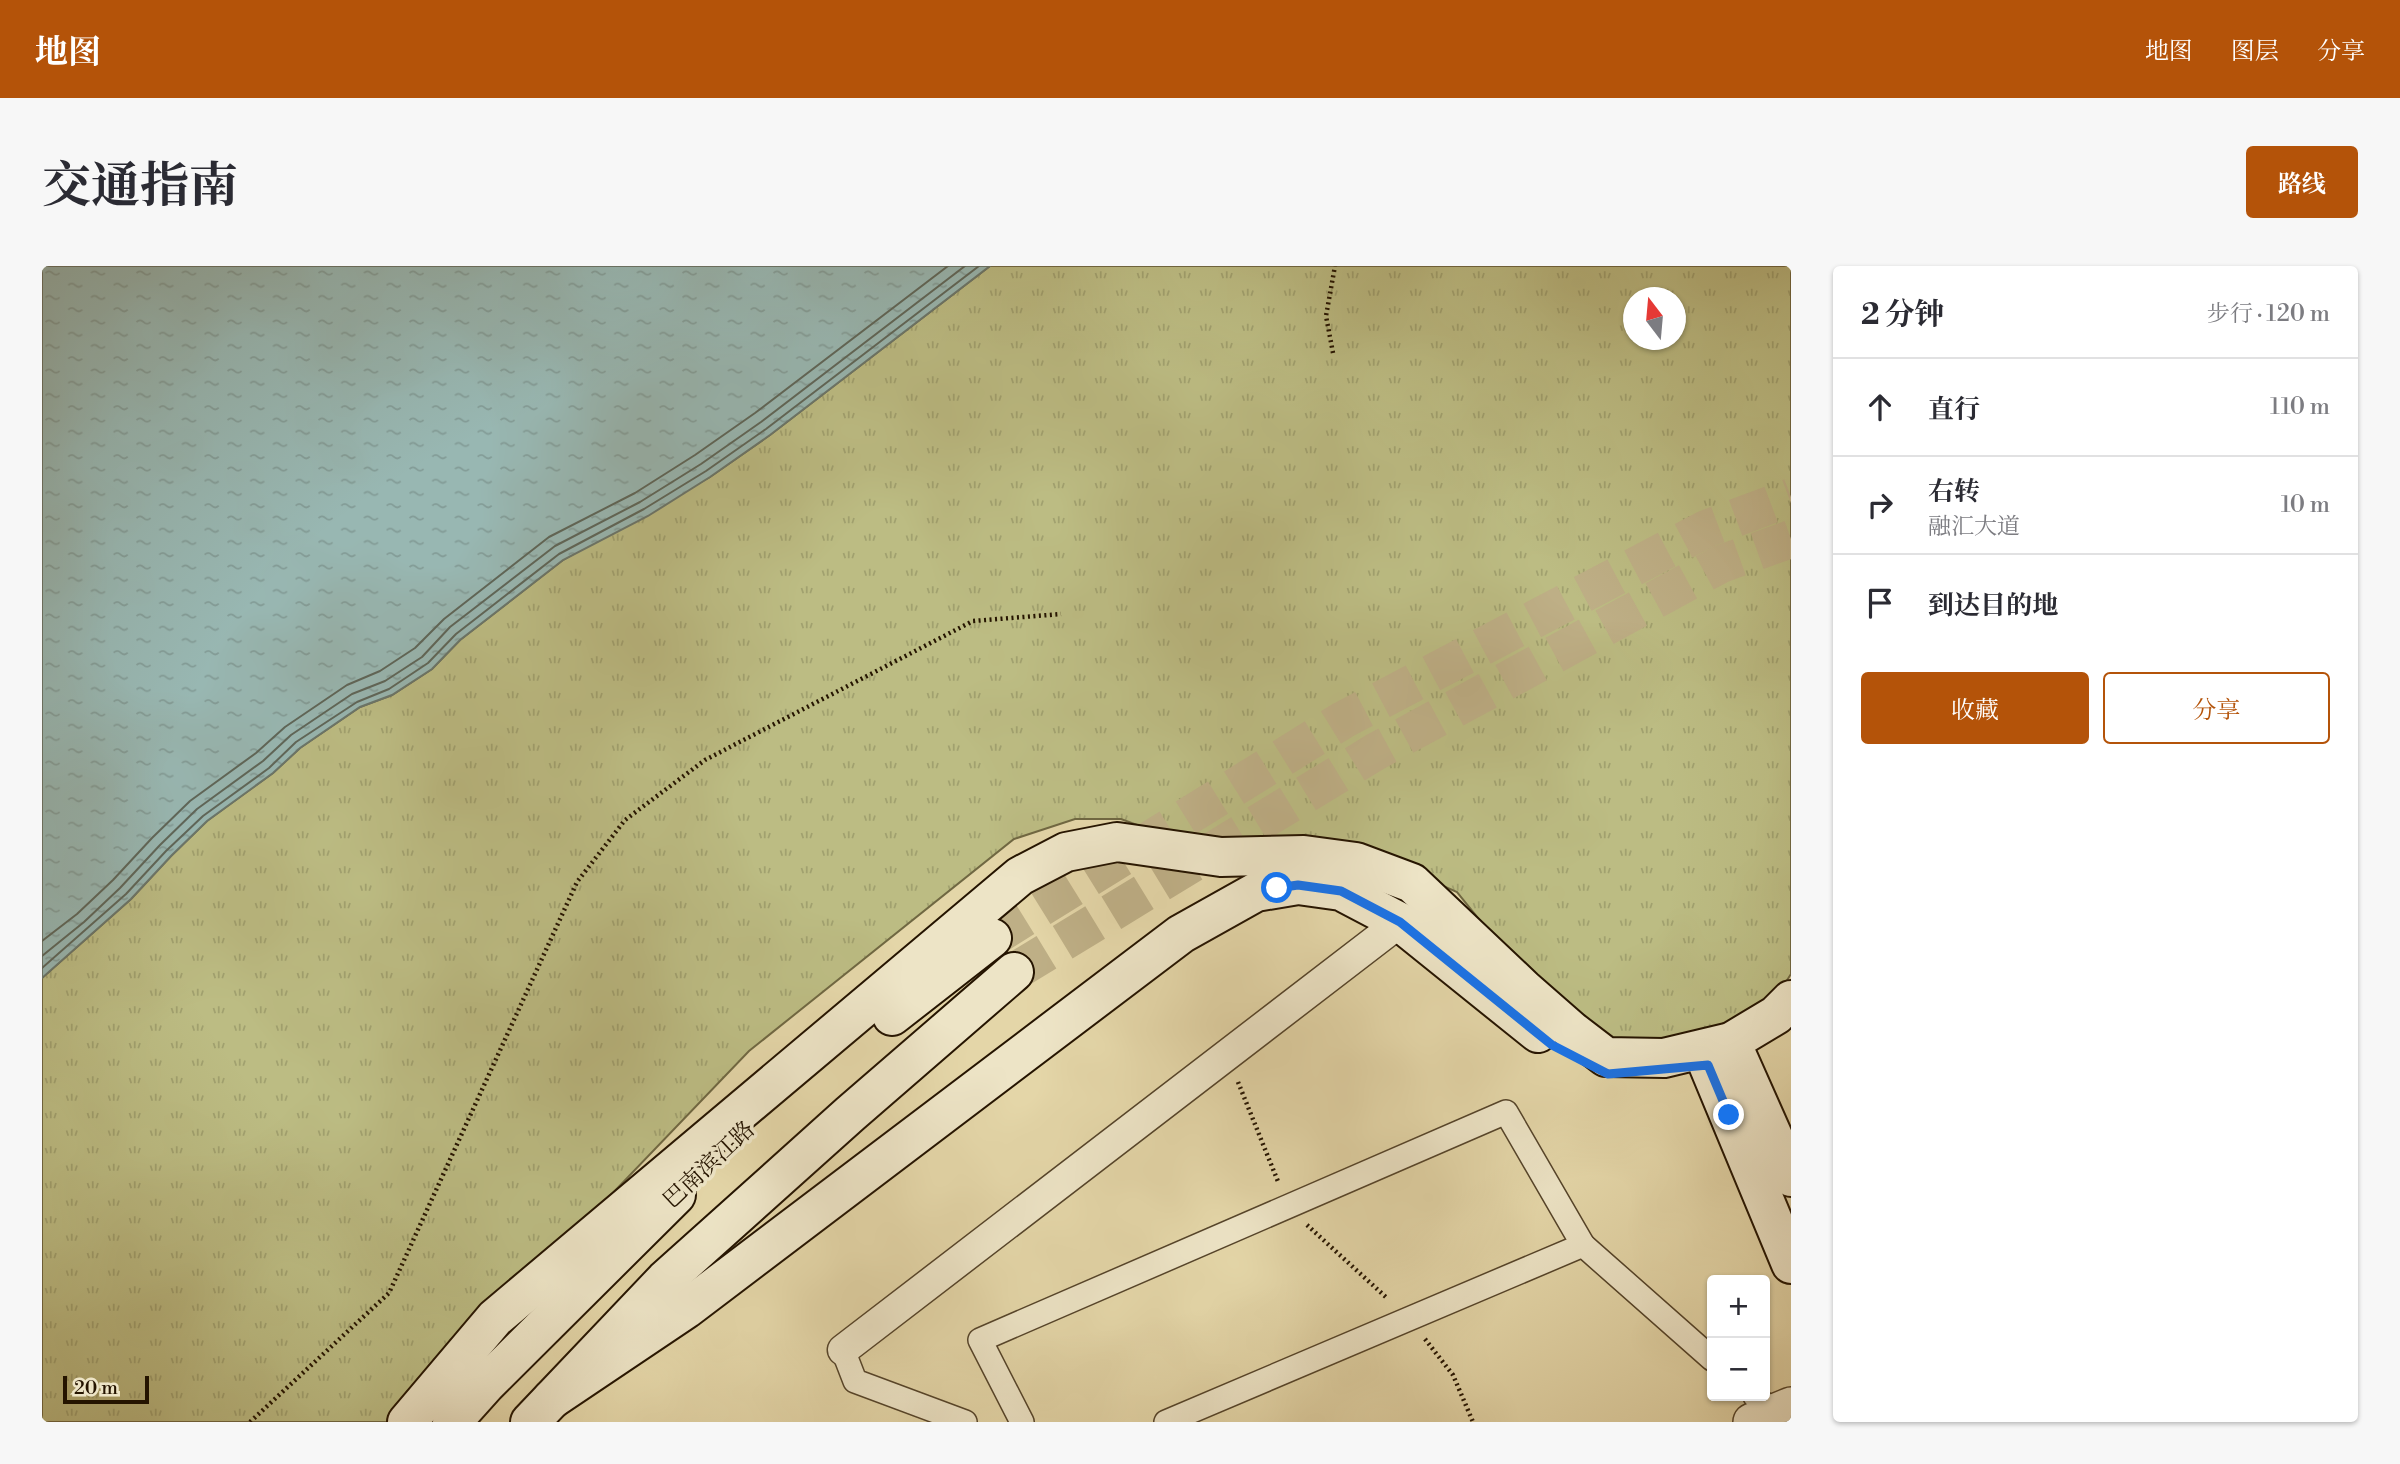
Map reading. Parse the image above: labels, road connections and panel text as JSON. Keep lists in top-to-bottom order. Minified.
{"streets":{"main road":["巴南滨江路"]},"scale_bar":"20 m","north":"top","page":{"header":"地图","nav":["地图","图层","分享"],"title":"交通指南","buttons":["路线",["收藏","分享"]],"heading":["2 分钟","步行 · 120 m"],"list":[["直行","110 m"],["右转","融汇大道","10 m"],"到达目的地"],"map_buttons":["+","−"],"scale":"20 m"}}
